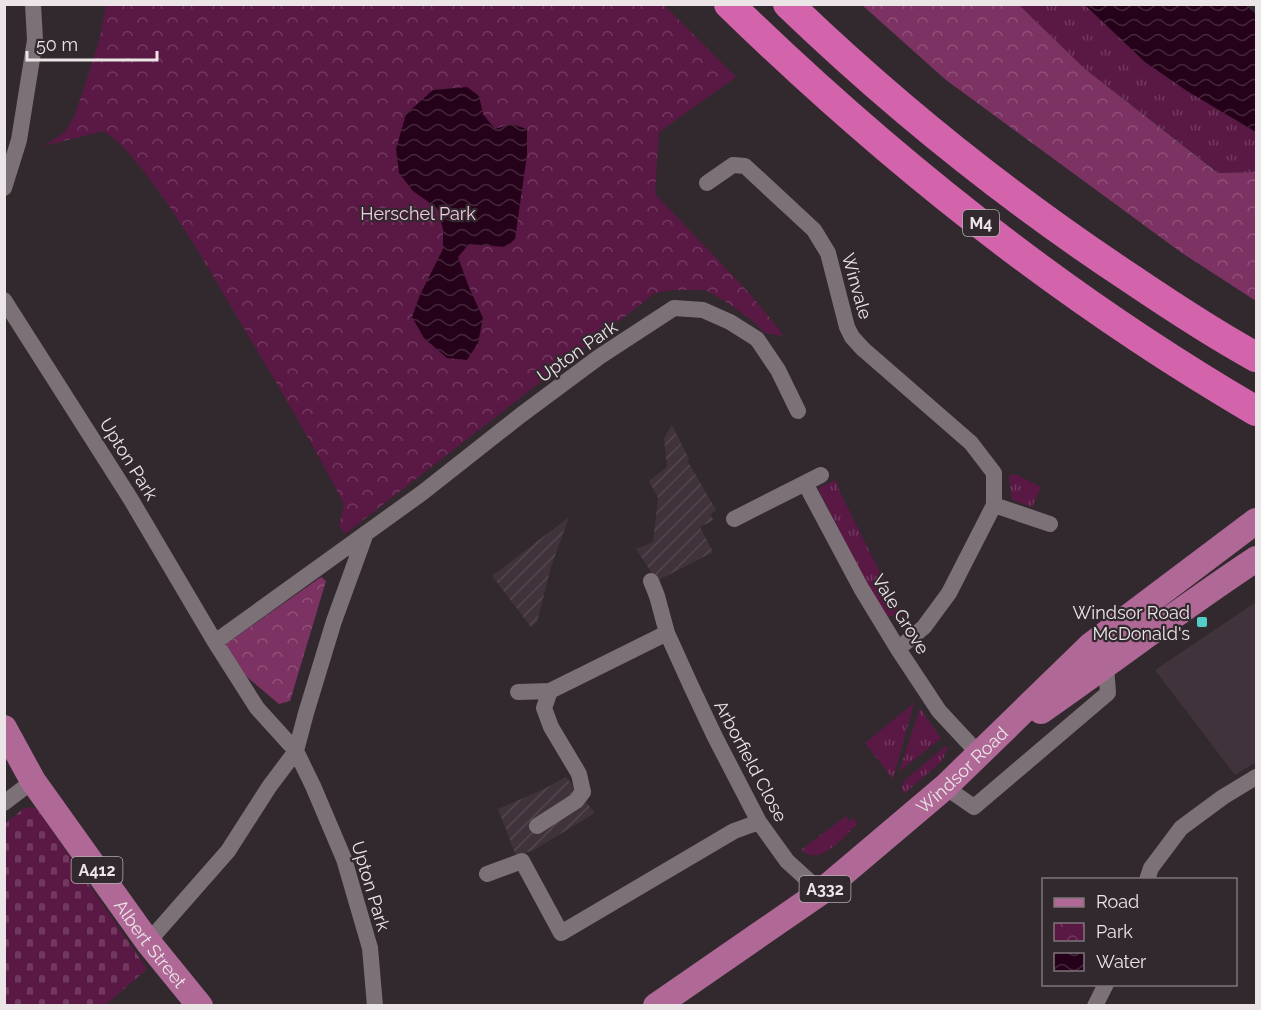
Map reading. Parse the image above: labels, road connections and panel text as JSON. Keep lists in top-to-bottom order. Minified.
{"streets":{"highway":["M4"],"main road":["Windsor Road","A412","A332","Albert Street"],"street":["Winvale","Upton Park","Vale Grove","Arborfield Close"]},"crossings":[["Winvale","Vale Grove"],["Vale Grove","Windsor Road"],["Vale Grove","A332"],["Arborfield Close","Windsor Road"],["Windsor Road","A332"]],"parks":["Herschel Park"],"places":{"transit":["Windsor Road McDonald's"]},"legend":["Road","Park","Water"],"scale_bar":"50 m"}
